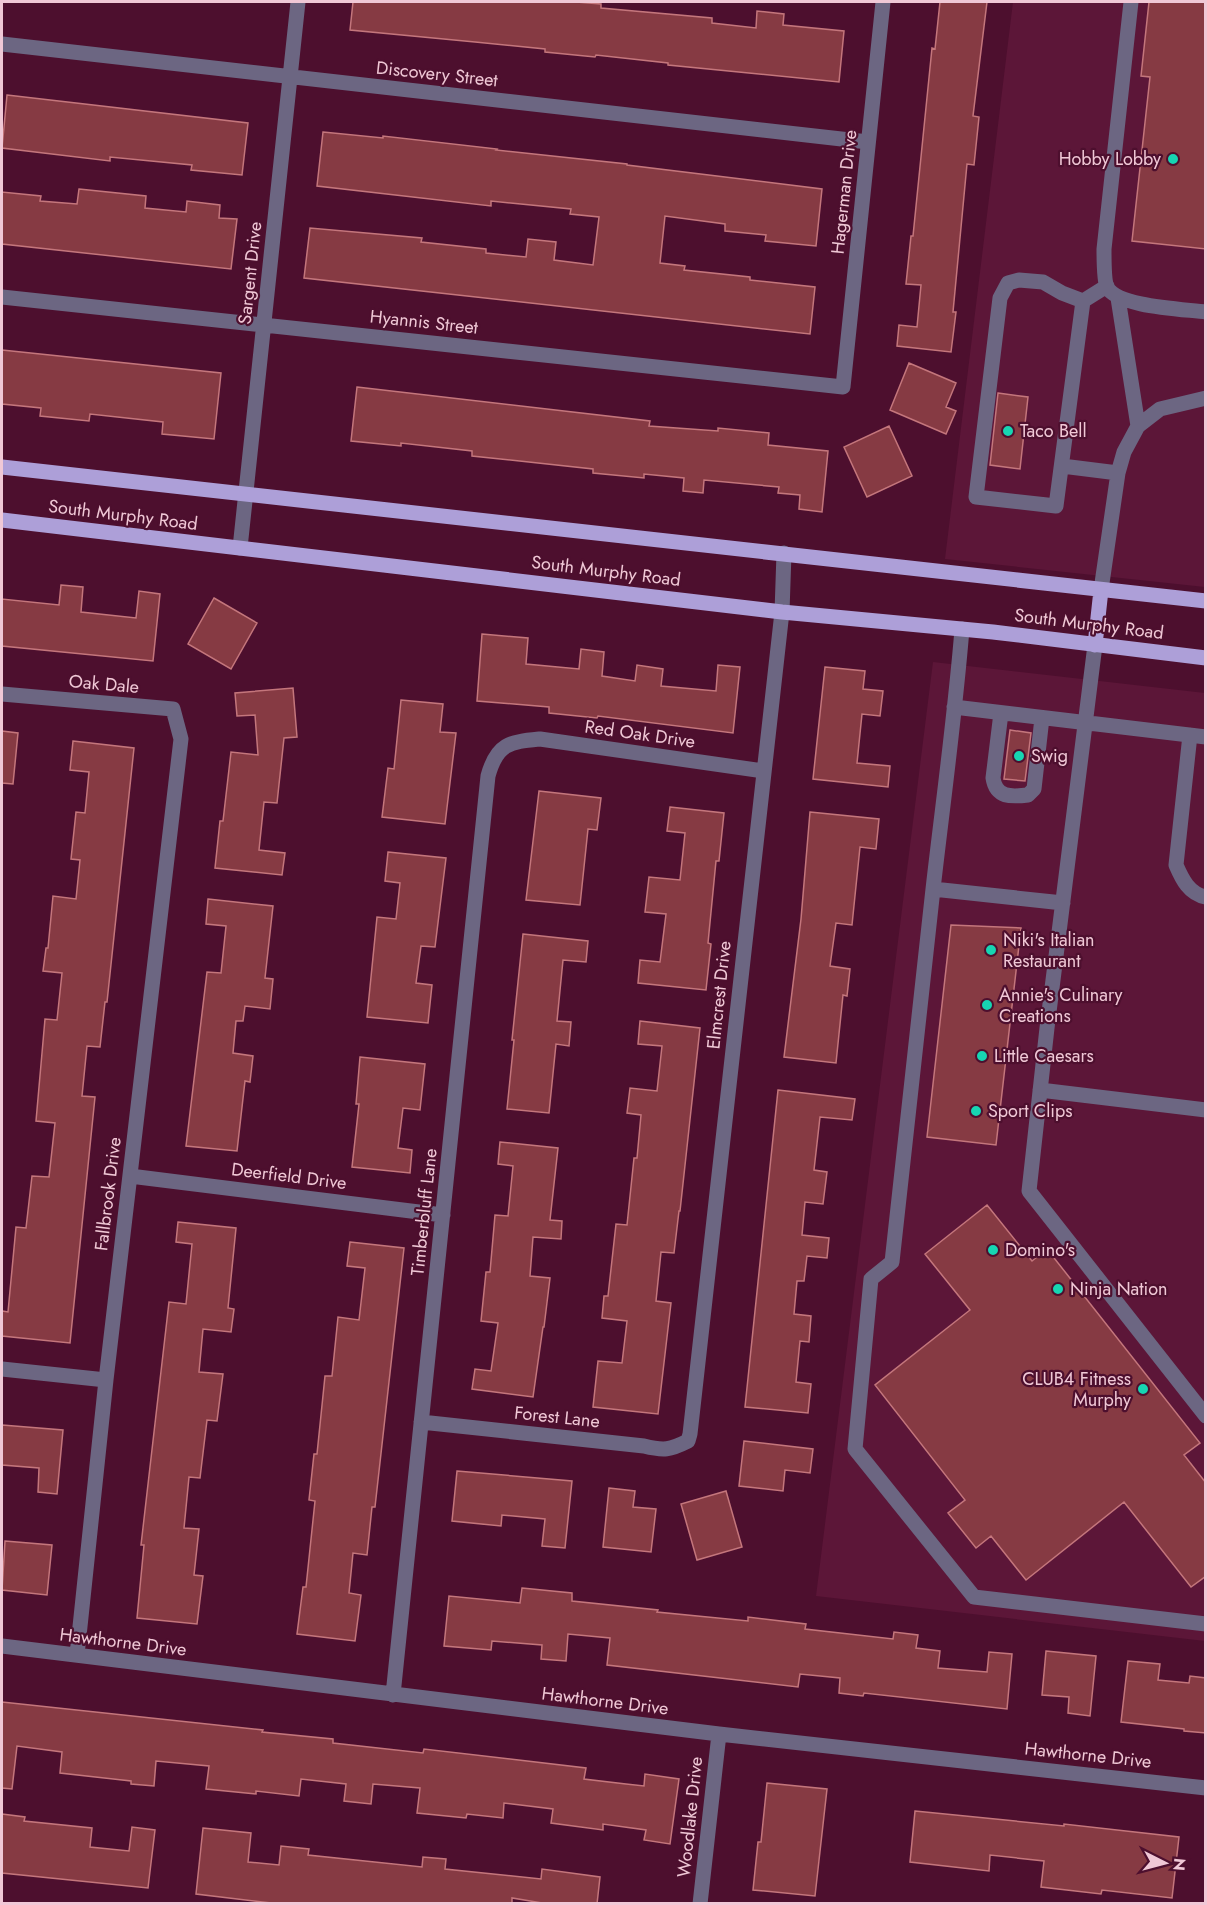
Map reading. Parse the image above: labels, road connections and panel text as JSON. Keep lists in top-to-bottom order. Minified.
{"streets":{"main road":["South Murphy Road"],"street":["Discovery Street","Hagerman Drive","Sargent Drive","Hyannis Street","Oak Dale","Red Oak Drive","Elmcrest Drive","Deerfield Drive","Fallbrook Drive","Timberbluff Lane","Forest Lane","Hawthorne Drive","Woodlake Drive"]},"crossings":[["Discovery Street","Hagerman Drive"],["Discovery Street","Sargent Drive"],["Hagerman Drive","Hyannis Street"],["Sargent Drive","Hyannis Street"],["Sargent Drive","South Murphy Road"],["South Murphy Road","Elmcrest Drive"],["Oak Dale","Fallbrook Drive"],["Red Oak Drive","Elmcrest Drive"],["Red Oak Drive","Timberbluff Lane"],["Elmcrest Drive","Forest Lane"],["Deerfield Drive","Fallbrook Drive"],["Deerfield Drive","Timberbluff Lane"],["Fallbrook Drive","Hawthorne Drive"],["Timberbluff Lane","Forest Lane"],["Timberbluff Lane","Hawthorne Drive"],["Hawthorne Drive","Woodlake Drive"]],"places":["Hobby Lobby","Taco Bell","Swig","Niki's Italian Restaurant","Annie's Culinary Creations","Little Caesars","Sport Clips","Domino's","Ninja Nation","CLUB4 Fitness Murphy"],"north":"right"}
